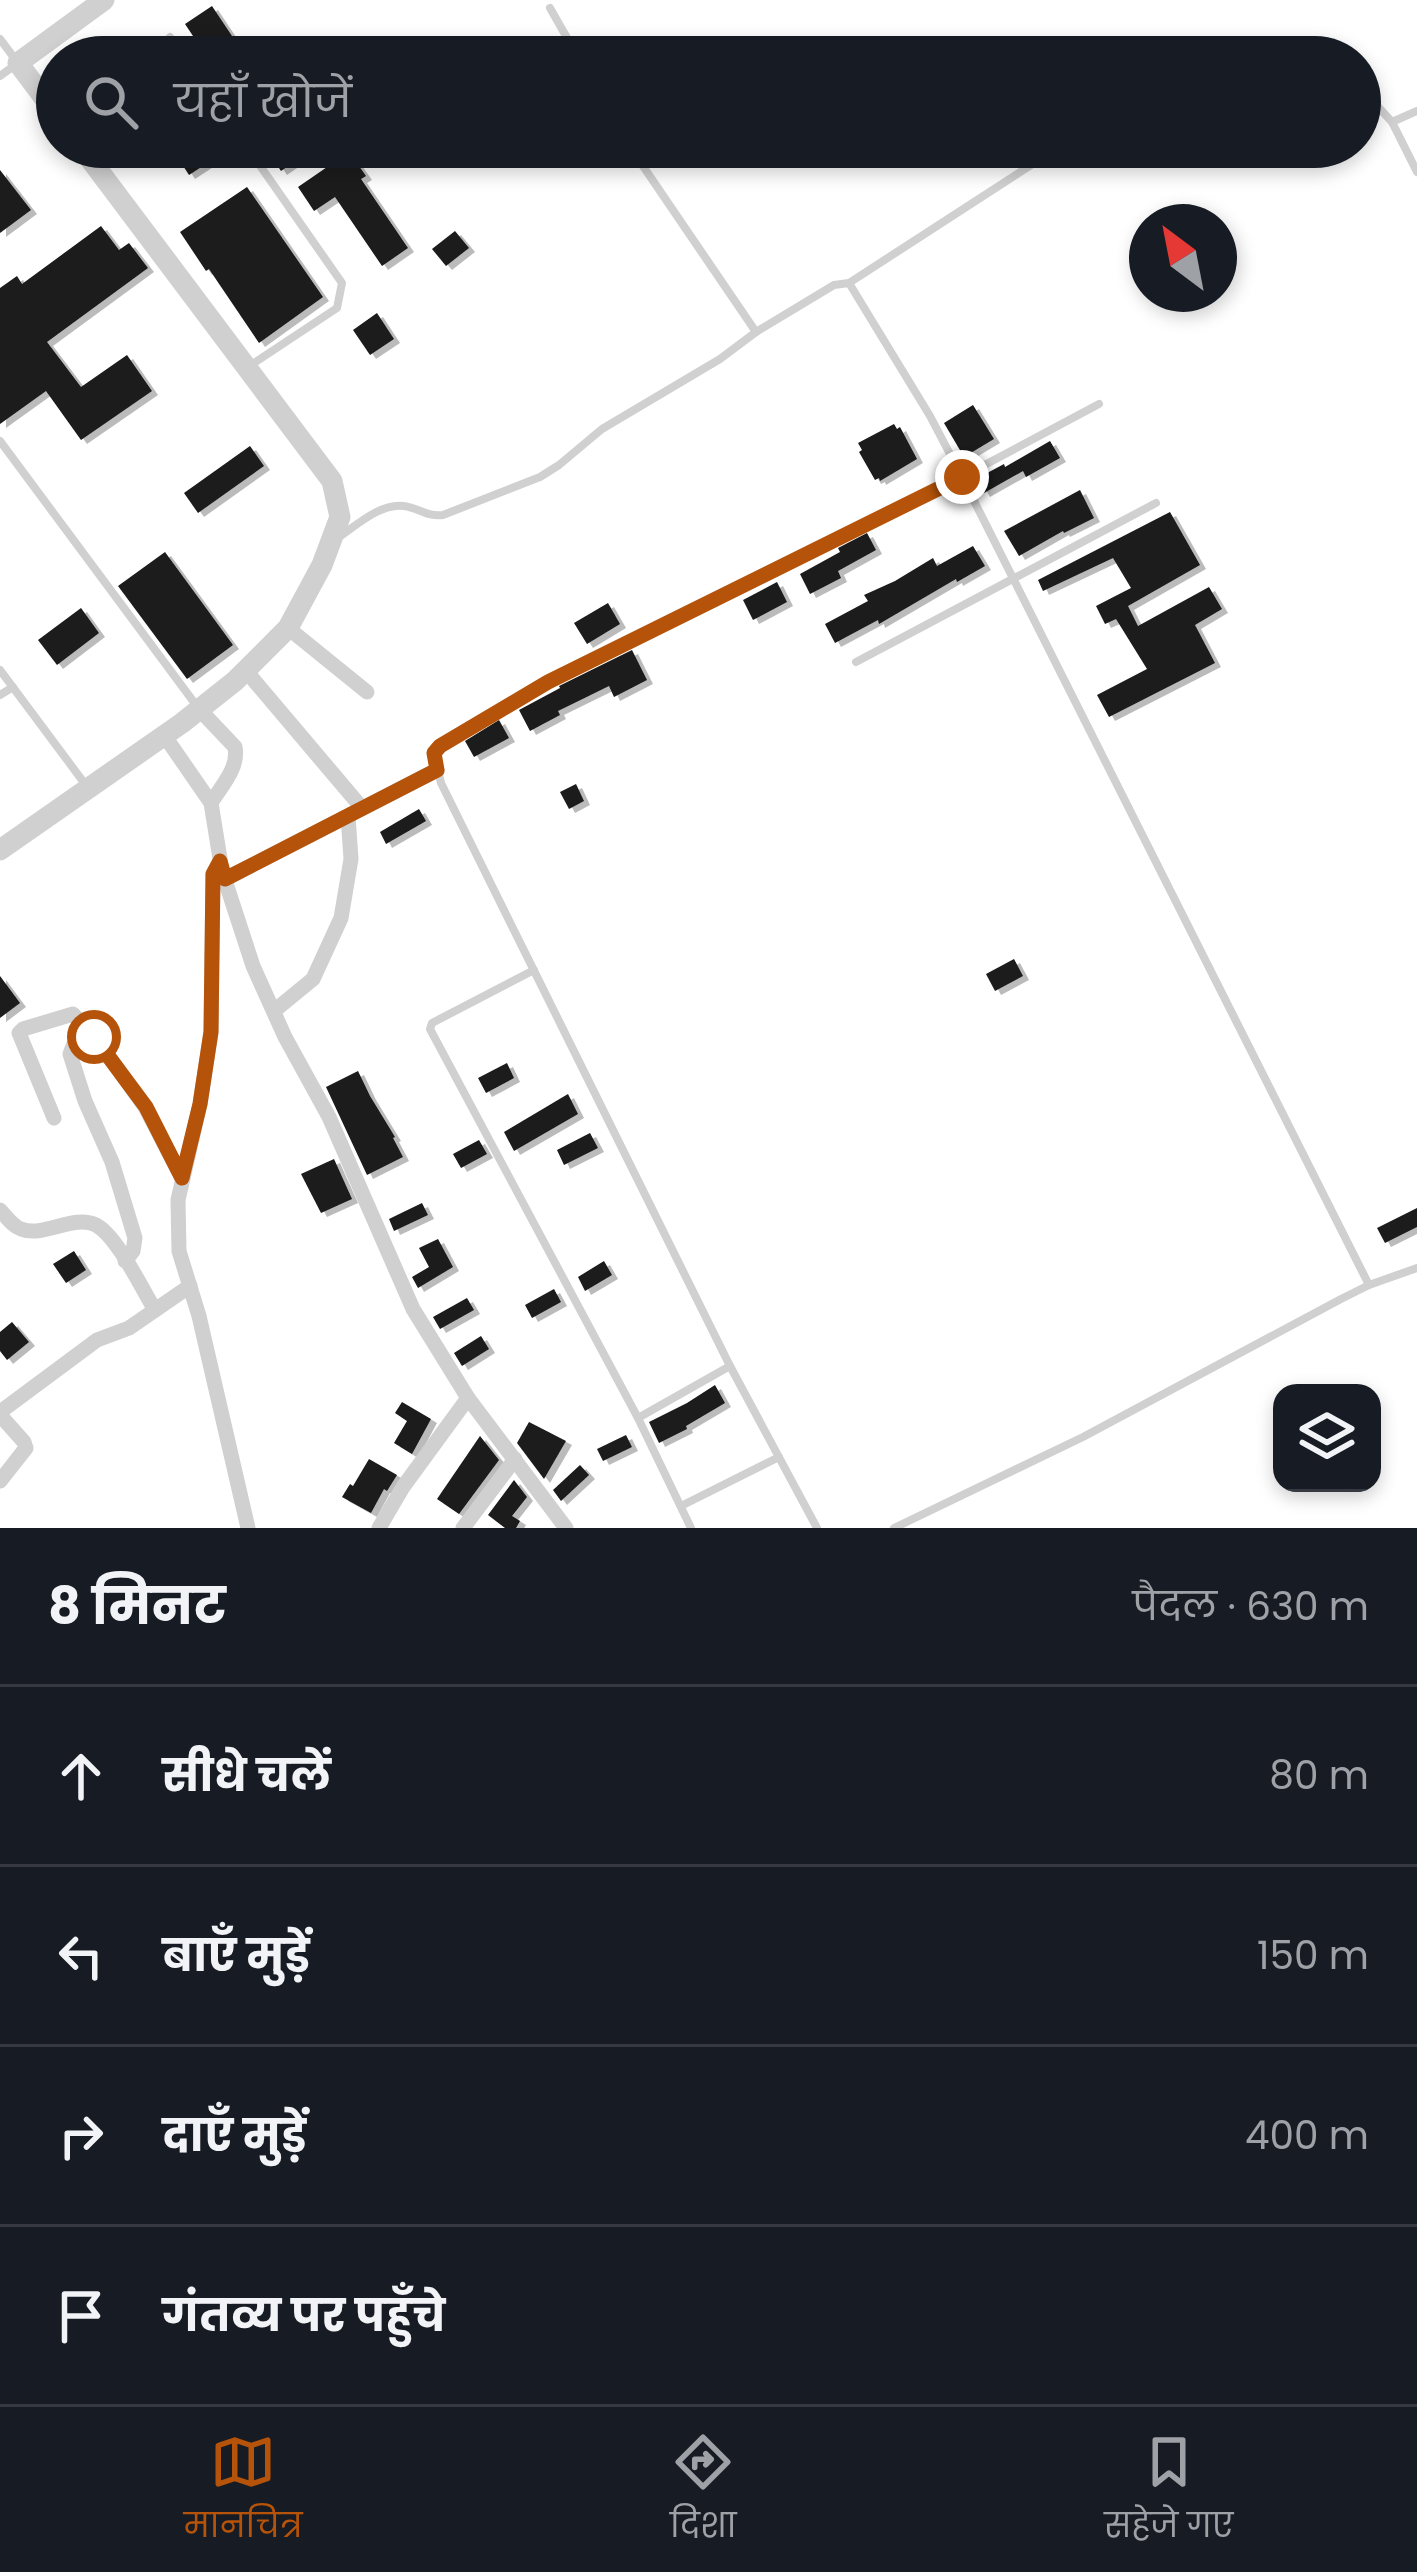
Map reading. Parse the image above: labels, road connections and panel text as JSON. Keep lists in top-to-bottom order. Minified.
{"north":"top left","page":{"search":"यहाँ खोजें","heading":["8 मिनट","पैदल · 630 m"],"list":[["सीधे चलें","80 m"],["बाएँ मुड़ें","150 m"],["दाएँ मुड़ें","400 m"],"गंतव्य पर पहुँचे"],"nav":["मानचित्र","दिशा","सहेजे गए"]}}
